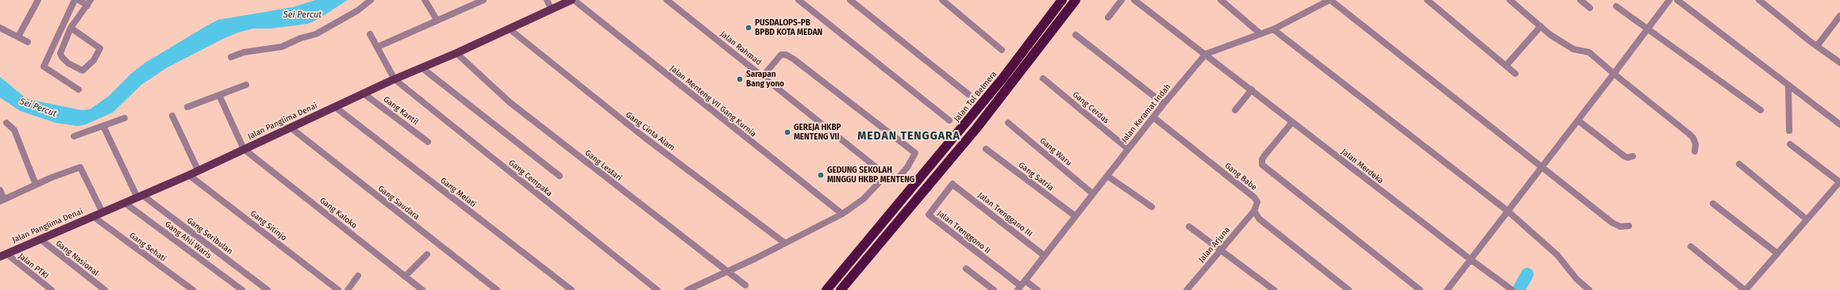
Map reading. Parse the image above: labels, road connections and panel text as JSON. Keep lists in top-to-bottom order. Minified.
{"streets":{"highway":["Jalan Tol Belmera"],"main road":["Jalan Panglima Denai"],"street":["Jalan Rahmad","Jalan Menteng VII Gang Kurnia","Gang Cerdas","Gang Kantil","Jalan Keramat Indah","Gang Cinta Alam","Gang Waru","Gang Lestari","Jalan Merdeka","Gang Satria","Gang Babe","Gang Cempaka","Gang Melati","Gang Saudara","Gang Kaloko","Jalan Trenggano III","Gang Sitinjo","Jalan Trenggono II","Gang Seribulan","Gang Ahli Waris","Jalan Arjuna","Gang Sehati","Gang Nasional","Jalan PTKI"]},"crossings":[["Gang Cerdas","Jalan Keramat Indah"],["Gang Kantil","Jalan Panglima Denai"],["Jalan Keramat Indah","Gang Waru"],["Jalan Keramat Indah","Jalan Merdeka"],["Jalan Keramat Indah","Gang Satria"],["Jalan Keramat Indah","Gang Babe"],["Jalan Keramat Indah","Jalan Trenggano III"],["Jalan Keramat Indah","Jalan Trenggono II"],["Jalan Panglima Denai","Gang Cinta Alam"],["Jalan Panglima Denai","Gang Lestari"],["Jalan Panglima Denai","Gang Cempaka"],["Jalan Panglima Denai","Gang Melati"],["Jalan Panglima Denai","Gang Saudara"],["Jalan Panglima Denai","Gang Kaloko"],["Jalan Panglima Denai","Gang Sitinjo"],["Jalan Panglima Denai","Gang Seribulan"],["Jalan Panglima Denai","Gang Ahli Waris"],["Jalan Panglima Denai","Gang Sehati"],["Jalan Panglima Denai","Gang Nasional"],["Jalan Panglima Denai","Jalan PTKI"],["Gang Babe","Jalan Arjuna"],["Jalan Trenggano III","Jalan Trenggono II"]],"districts":["MEDAN TENGGARA"],"water":["Sei Percut"],"places":["PUSDALOPS-PB BPBD KOTA MEDAN","Sarapan Bang yono","GEREJA HKBP MENTENG VII","GEDUNG SEKOLAH MINGGU HKBP MENTENG"]}
